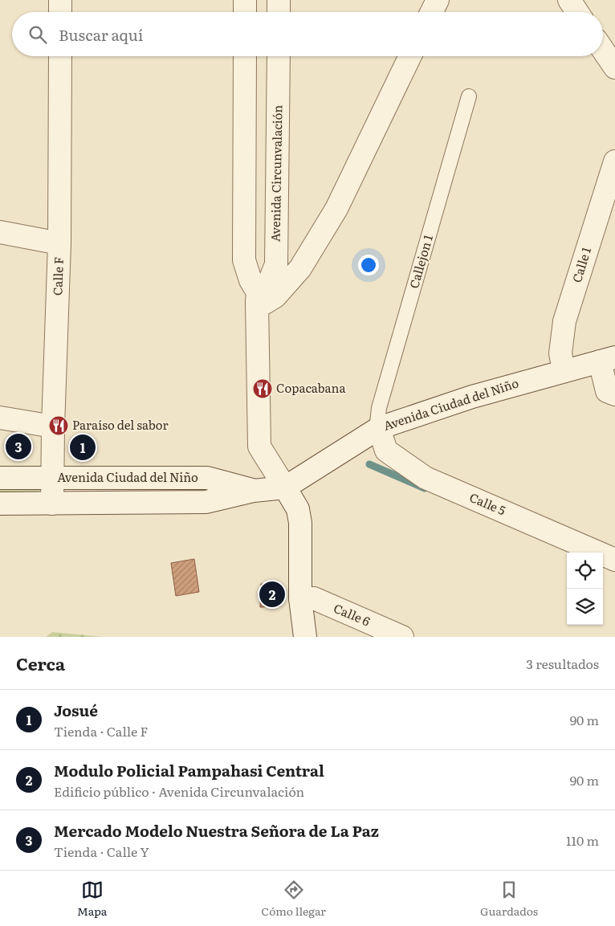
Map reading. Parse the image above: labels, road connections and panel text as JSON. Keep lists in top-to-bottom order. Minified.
{"streets":{"street":["Avenida Circunvalación","Calle 1","Calle F","Avenida Ciudad del Niño","Calle 5","Calle 6"],"lane":["Callejon 1"]},"crossings":[["Callejon 1","Avenida Ciudad del Niño"],["Callejon 1","Calle 5"],["Calle 1","Avenida Ciudad del Niño"],["Calle F","Avenida Ciudad del Niño"],["Avenida Ciudad del Niño","Calle 5"]],"places":{"restaurant":["Copacabana","Paraíso del sabor"]},"page":{"search":"Buscar aquí","pins":["3","1","2"],"heading":["Cerca","3 resultados"],"list":[{"mark":"1","name":"Josué","note":"Tienda · Calle F","value":"90 m"},{"mark":"2","name":"Modulo Policial Pampahasi Central","note":"Edificio público · Avenida Circunvalación","value":"90 m"},{"mark":"3","name":"Mercado Modelo Nuestra Señora de La Paz","note":"Tienda · Calle Y","value":"110 m"}],"nav":["Mapa","Cómo llegar","Guardados"]}}
